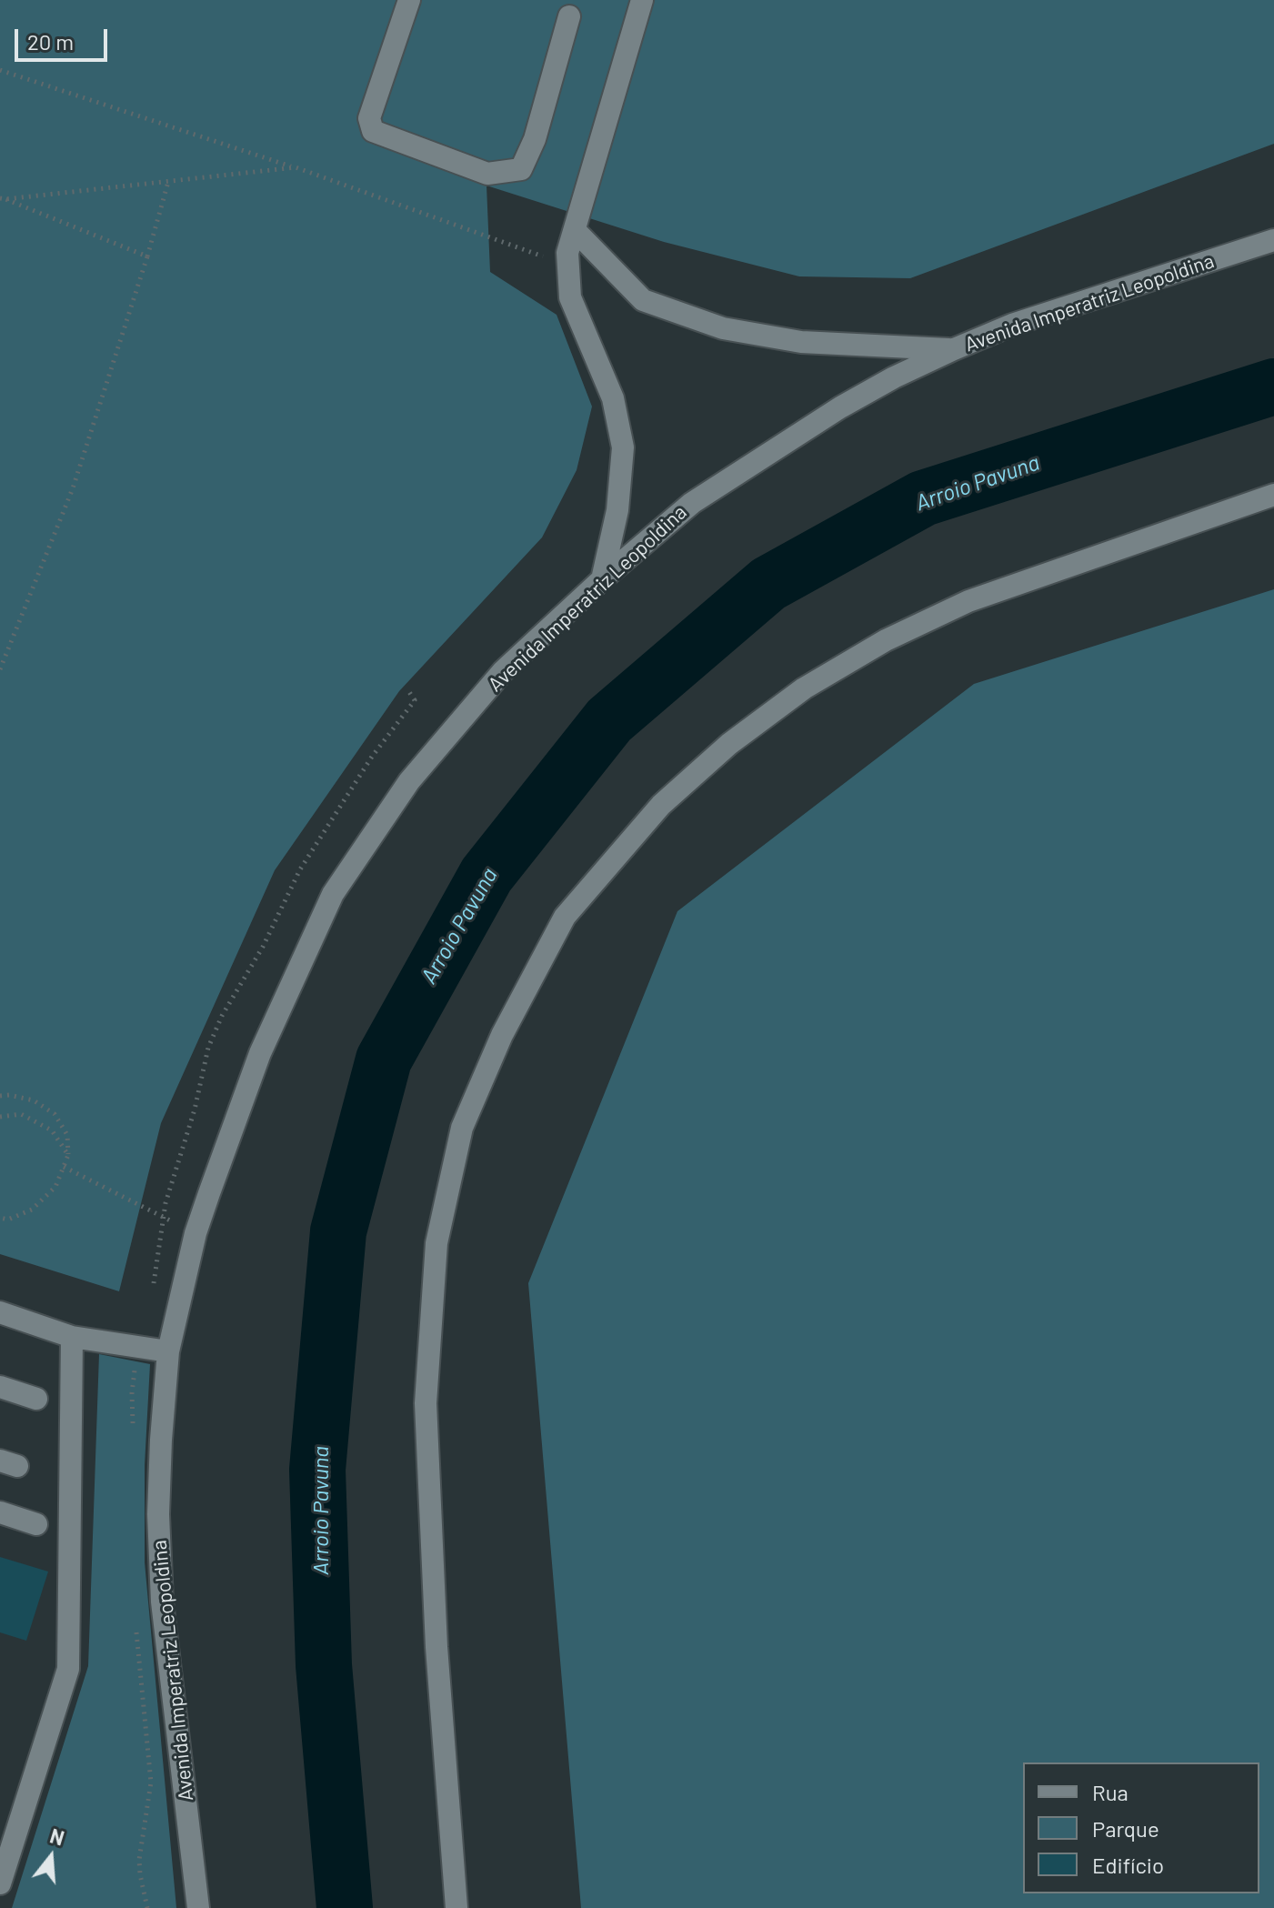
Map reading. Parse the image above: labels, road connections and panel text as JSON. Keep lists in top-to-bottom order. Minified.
{"streets":{"street":["Avenida Imperatriz Leopoldina"]},"water":["Arroio Pavuna"],"legend":["Rua","Parque","Edifício"],"scale_bar":"20 m","north":"top"}
